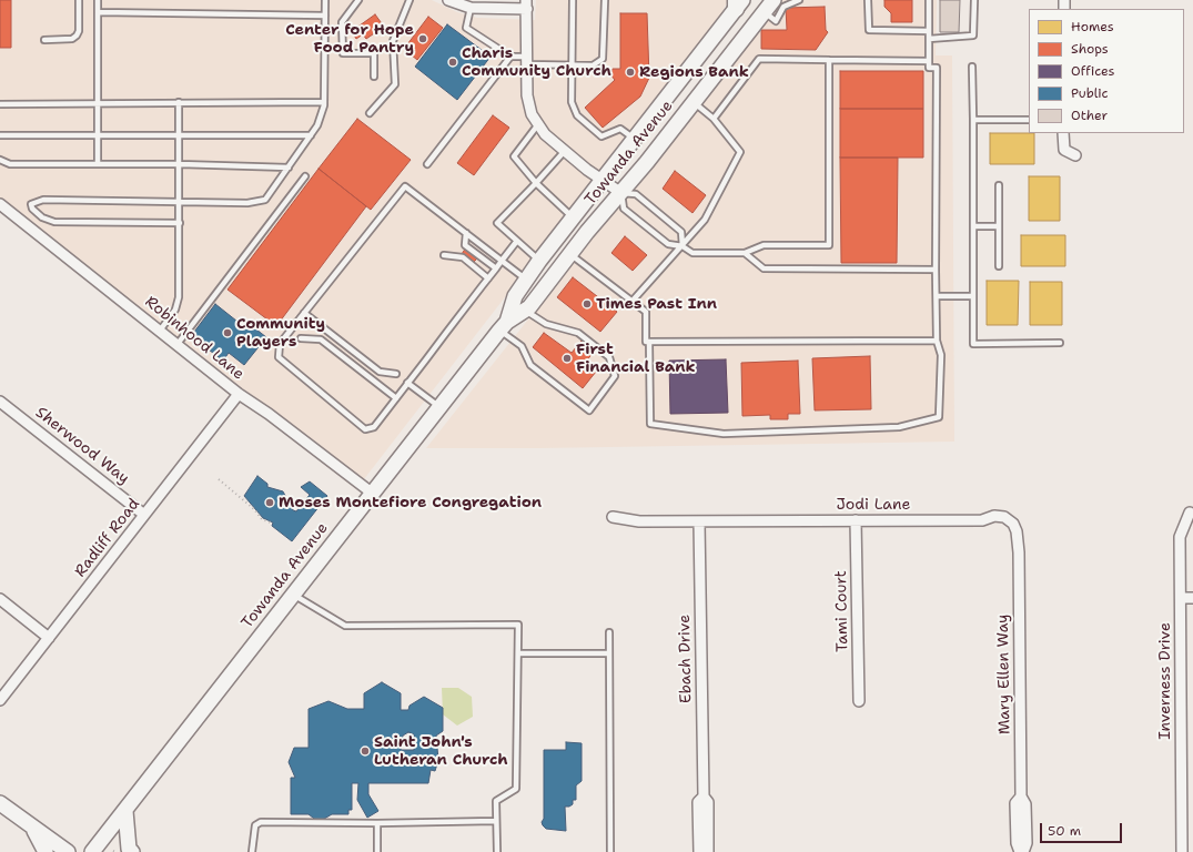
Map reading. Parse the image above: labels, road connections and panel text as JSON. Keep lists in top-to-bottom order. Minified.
{"streets":{"main road":["Towanda Avenue"],"street":["Robinhood Lane","Sherwood Way","Jodi Lane","Radliff Road","Tami Court","Ebach Drive","Mary Ellen Way","Inverness Drive"]},"crossings":[["Towanda Avenue","Robinhood Lane"],["Robinhood Lane","Radliff Road"],["Sherwood Way","Radliff Road"],["Jodi Lane","Tami Court"],["Jodi Lane","Ebach Drive"],["Jodi Lane","Mary Ellen Way"]],"places":["Center for Hope Food Pantry","Charis Community Church","Regions Bank","Times Past Inn","Community Players","First Financial Bank","Moses Montefiore Congregation","Saint John's Lutheran Church"],"legend":["Homes","Shops","Offices","Public","Other"],"scale_bar":"50 m"}
